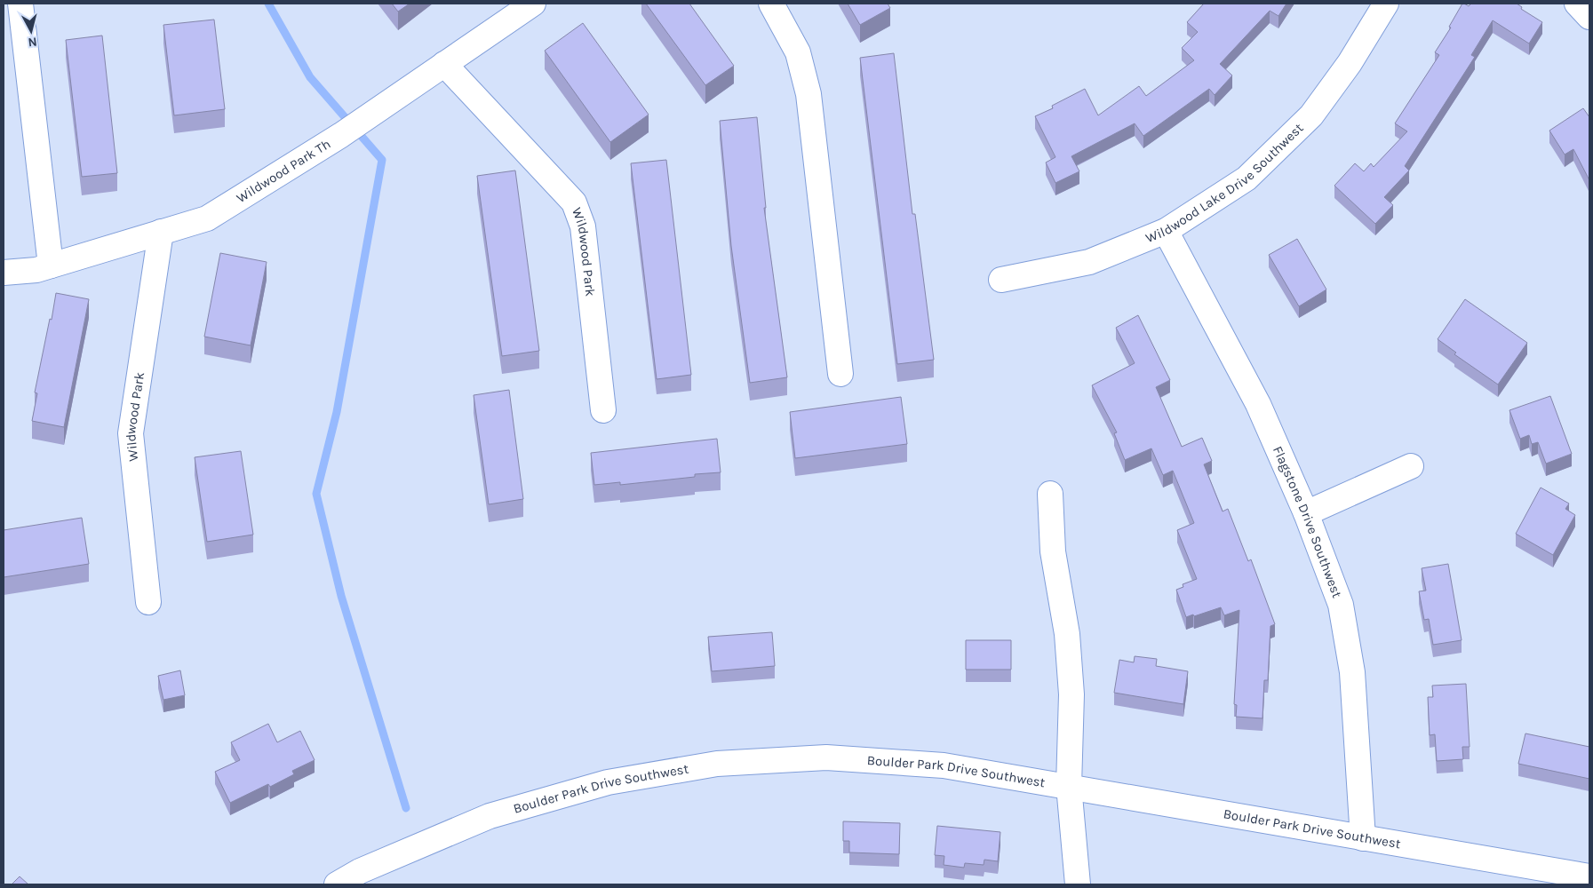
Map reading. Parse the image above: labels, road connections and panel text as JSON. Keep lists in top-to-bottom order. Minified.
{"streets":{"street":["Wildwood Park Th","Wildwood Lake Drive Southwest","Wildwood Park","Flagstone Drive Southwest","Boulder Park Drive Southwest"]},"crossings":[["Wildwood Park Th","Wildwood Park"],["Wildwood Lake Drive Southwest","Flagstone Drive Southwest"],["Flagstone Drive Southwest","Boulder Park Drive Southwest"]],"north":"bottom"}
